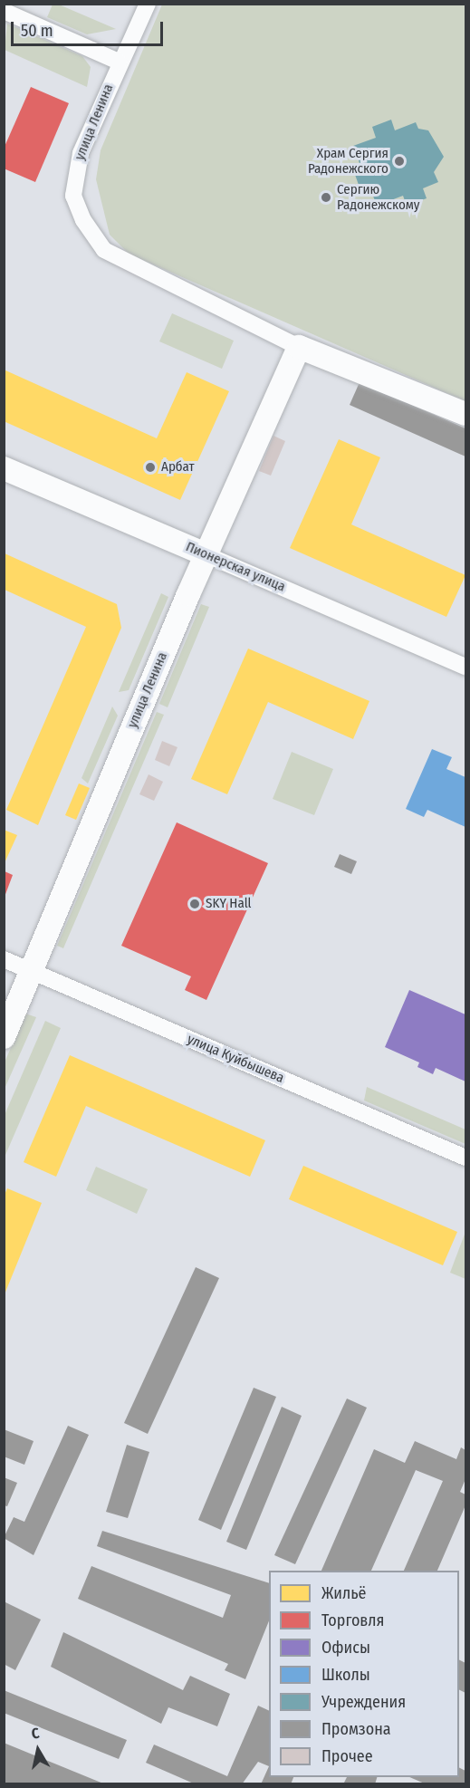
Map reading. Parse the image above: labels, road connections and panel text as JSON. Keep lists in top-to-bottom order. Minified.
{"streets":{"street":["улица Ленина","Пионерская улица","улица Куйбышева"]},"crossings":[["улица Ленина","Пионерская улица"],["улица Ленина","улица Куйбышева"]],"places":["Храм Сергия Радонежского","Сергию Радонежскому","Арбат","SKY Hall"],"legend":["Жильё","Торговля","Офисы","Школы","Учреждения","Промзона","Прочее"],"scale_bar":"50 m","north":"top"}
